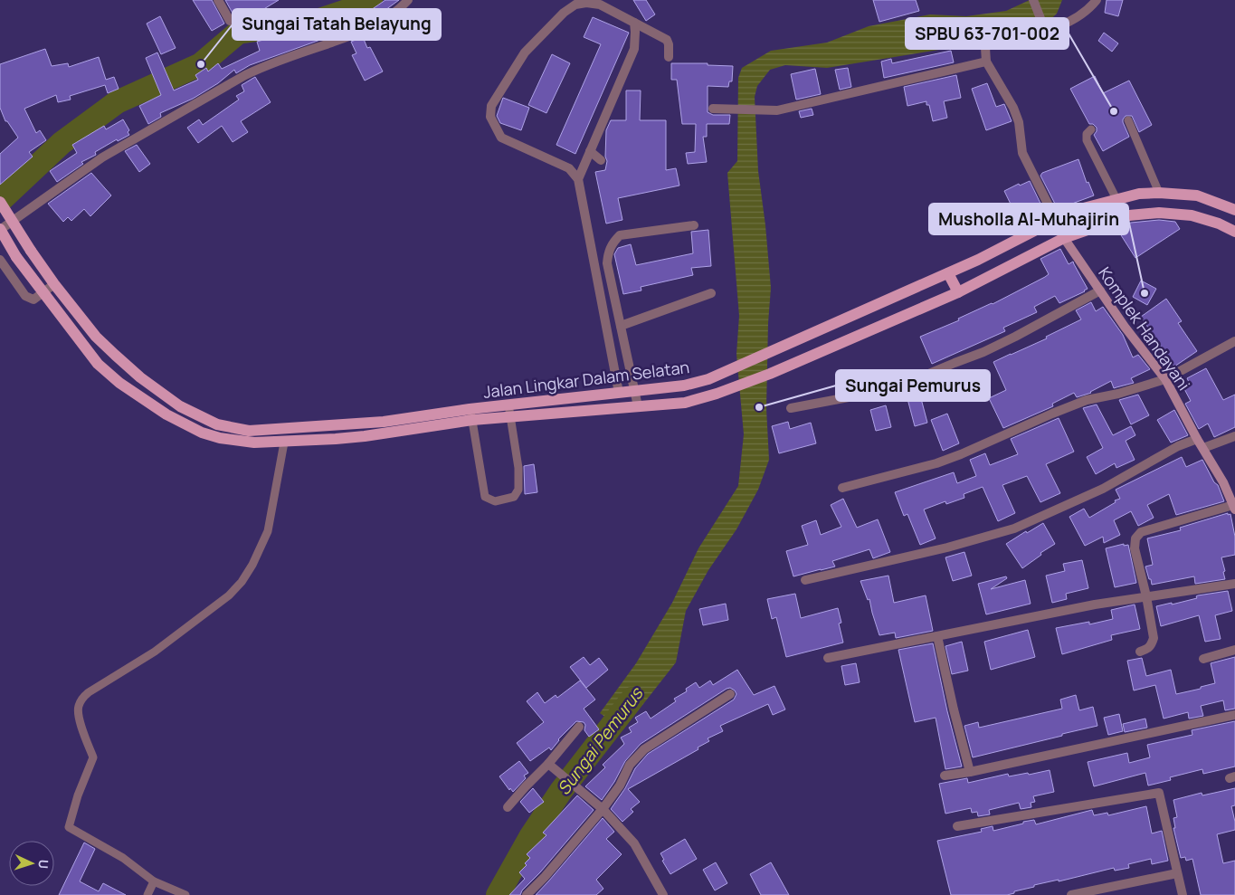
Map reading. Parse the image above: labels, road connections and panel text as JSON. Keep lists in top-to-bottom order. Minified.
{"streets":{"main road":["Jalan Lingkar Dalam Selatan"],"street":["Komplek Handayani"]},"crossings":[["Komplek Handayani","Jalan Lingkar Dalam Selatan"]],"water":["Sungai Pemurus"],"places":["Sungai Tatah Belayung","SPBU 63-701-002","Musholla Al-Muhajirin","Sungai Pemurus"],"north":"right"}
